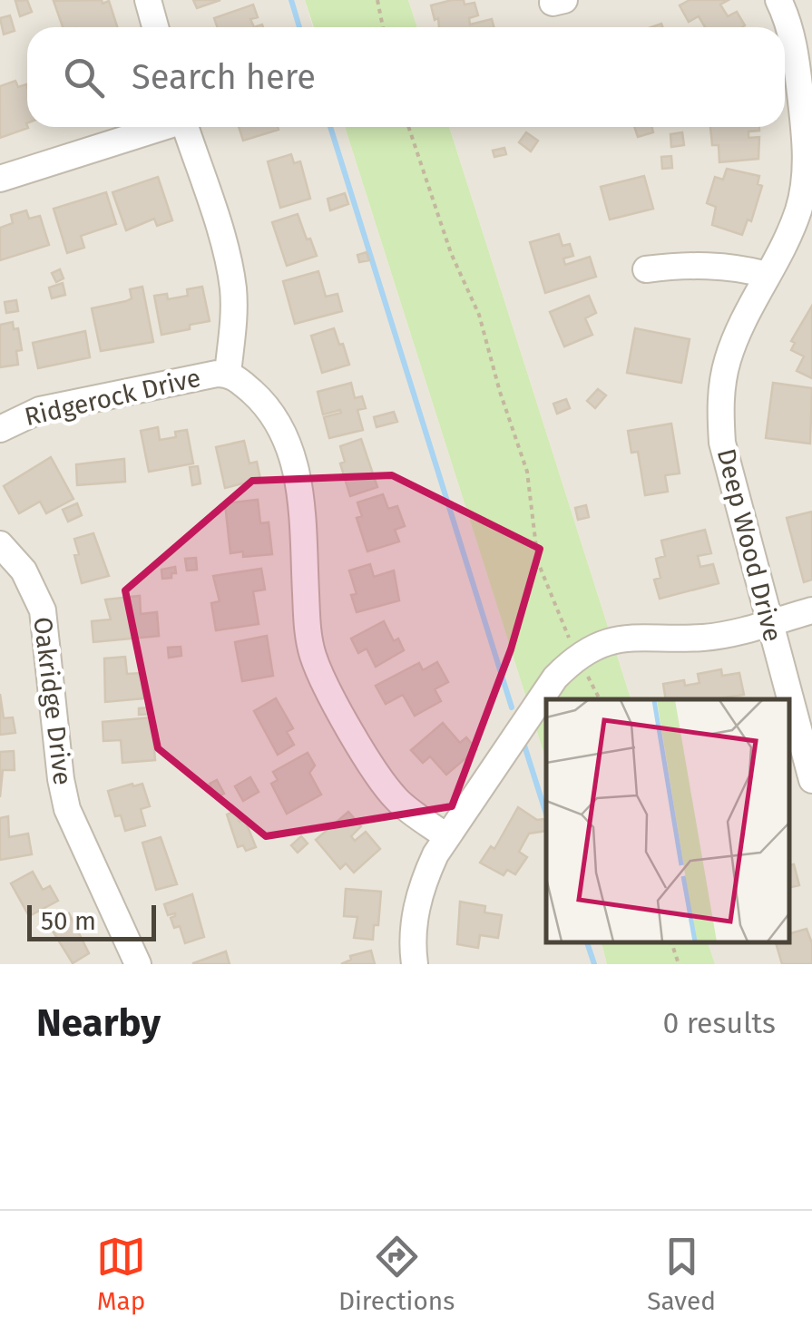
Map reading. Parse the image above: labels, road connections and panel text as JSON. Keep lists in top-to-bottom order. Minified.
{"streets":{"street":["Ridgerock Drive","Deep Wood Drive","Oakridge Drive"]},"scale_bar":"50 m","page":{"search":"Search here","scale":"50 m","heading":["Nearby","0 results"],"nav":["Map","Directions","Saved"]}}
